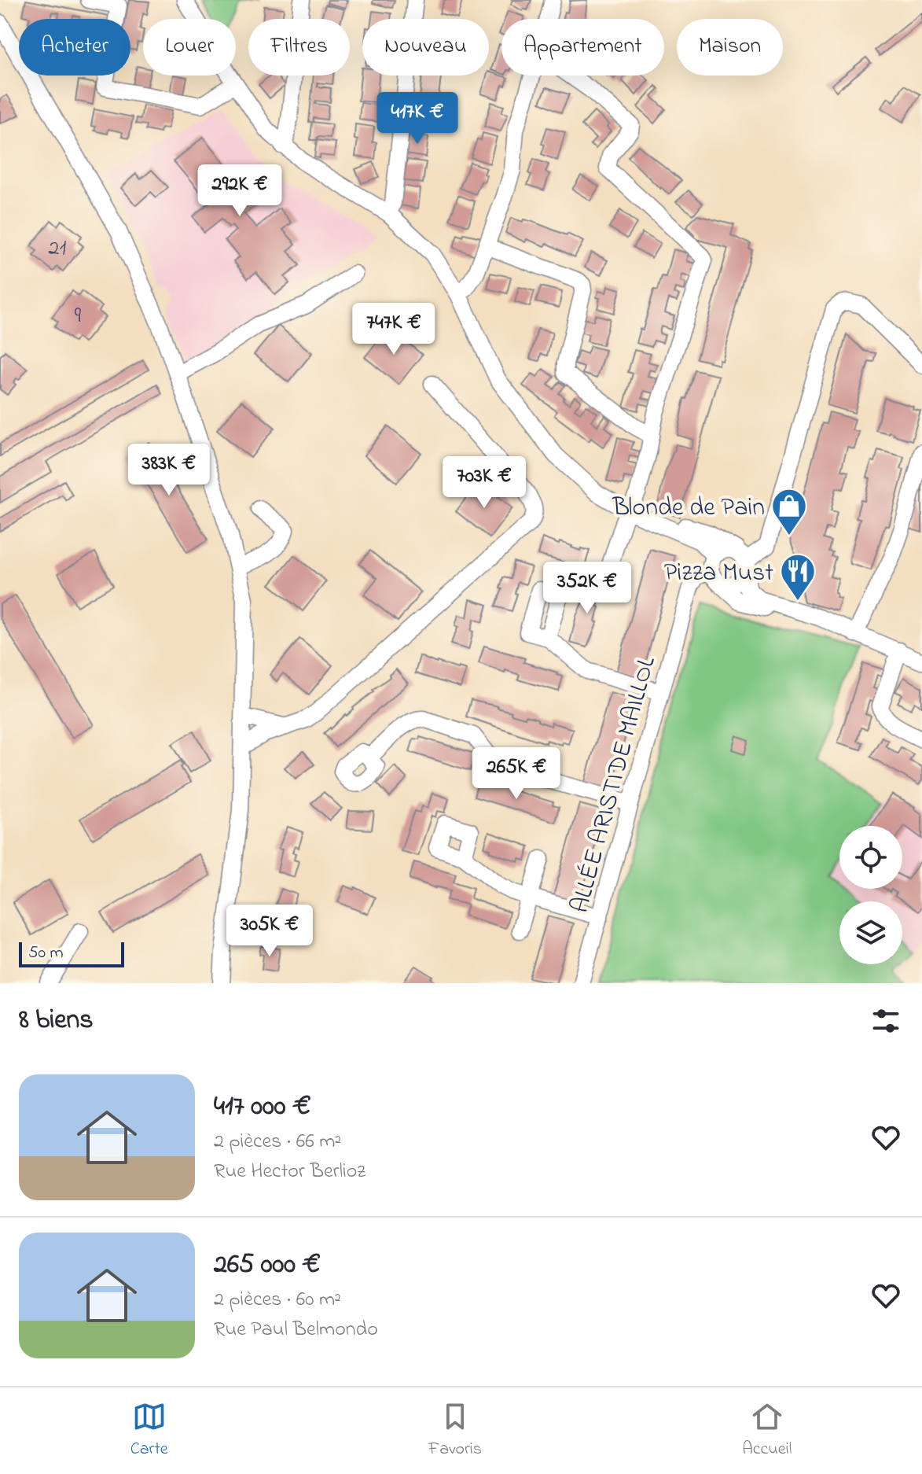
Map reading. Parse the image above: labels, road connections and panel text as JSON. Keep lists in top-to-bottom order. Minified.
{"streets":{"street":["ALLÉE ARISTIDE MAILLOL"]},"places":{"shop":["Blonde de Pain"],"restaurant":["Pizza Must"]},"house_numbers":["21","9"],"scale_bar":"50 m","page":{"chip":["Acheter","Louer","Filtres","Nouveau","Appartement","Maison"],"price":["417K €","292K €","747K €","383K €","703K €","352K €","265K €","305K €"],"scale":"50 m","heading":"8 biens","list":[{"name":"417 000 €","note":"2 pièces · 66 m² · Rue Hector Berlioz"},{"name":"265 000 €","note":"2 pièces · 60 m² · Rue Paul Belmondo"}],"tabs":["Carte","Favoris","Accueil"]}}
